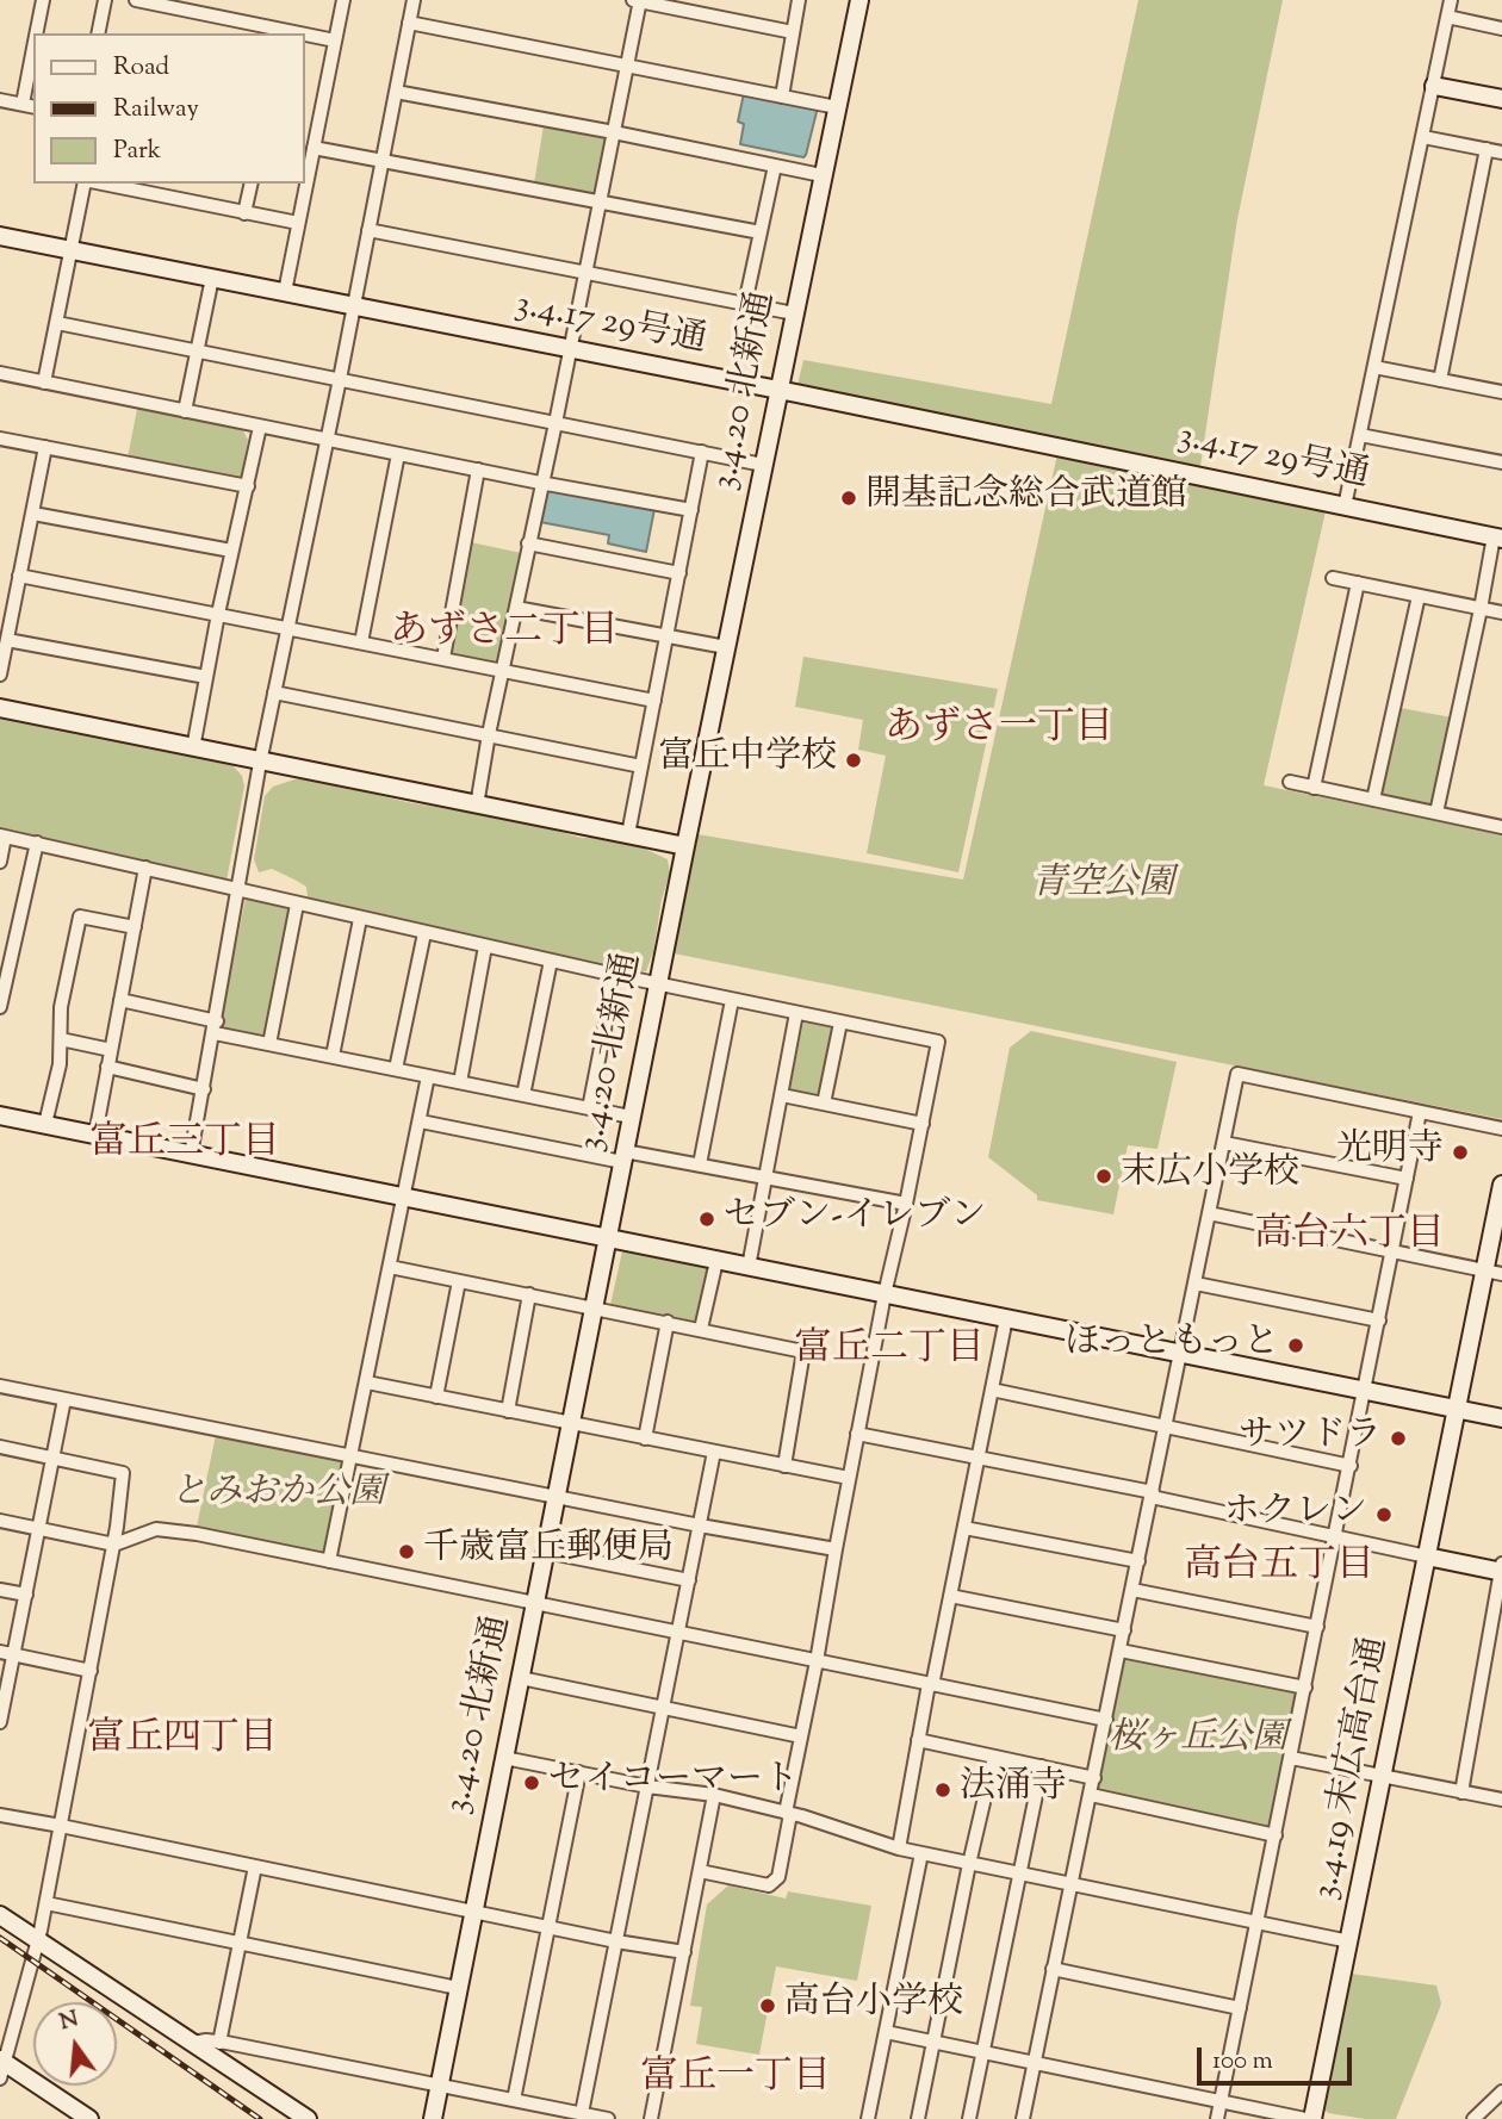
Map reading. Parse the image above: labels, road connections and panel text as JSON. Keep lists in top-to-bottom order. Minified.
{"streets":{"street":["3.4.17 29号通","3.4.20 北新通","3.4.19 末広高台通"]},"crossings":[["3.4.17 29号通","3.4.20 北新通"]],"districts":["あずさ二丁目","あずさ一丁目","富丘三丁目","高台六丁目","富丘二丁目","高台五丁目","富丘四丁目","富丘一丁目"],"parks":["青空公園","とみおか公園","桜ヶ丘公園"],"places":["開基記念総合武道館","富丘中学校","光明寺","末広小学校","セブン-イレブン","ほっともっと","サツドラ","ホクレン","千歳富丘郵便局","セイコーマート","法涌寺","高台小学校"],"legend":["Road","Railway","Park"],"scale_bar":"100 m","north":"top"}
